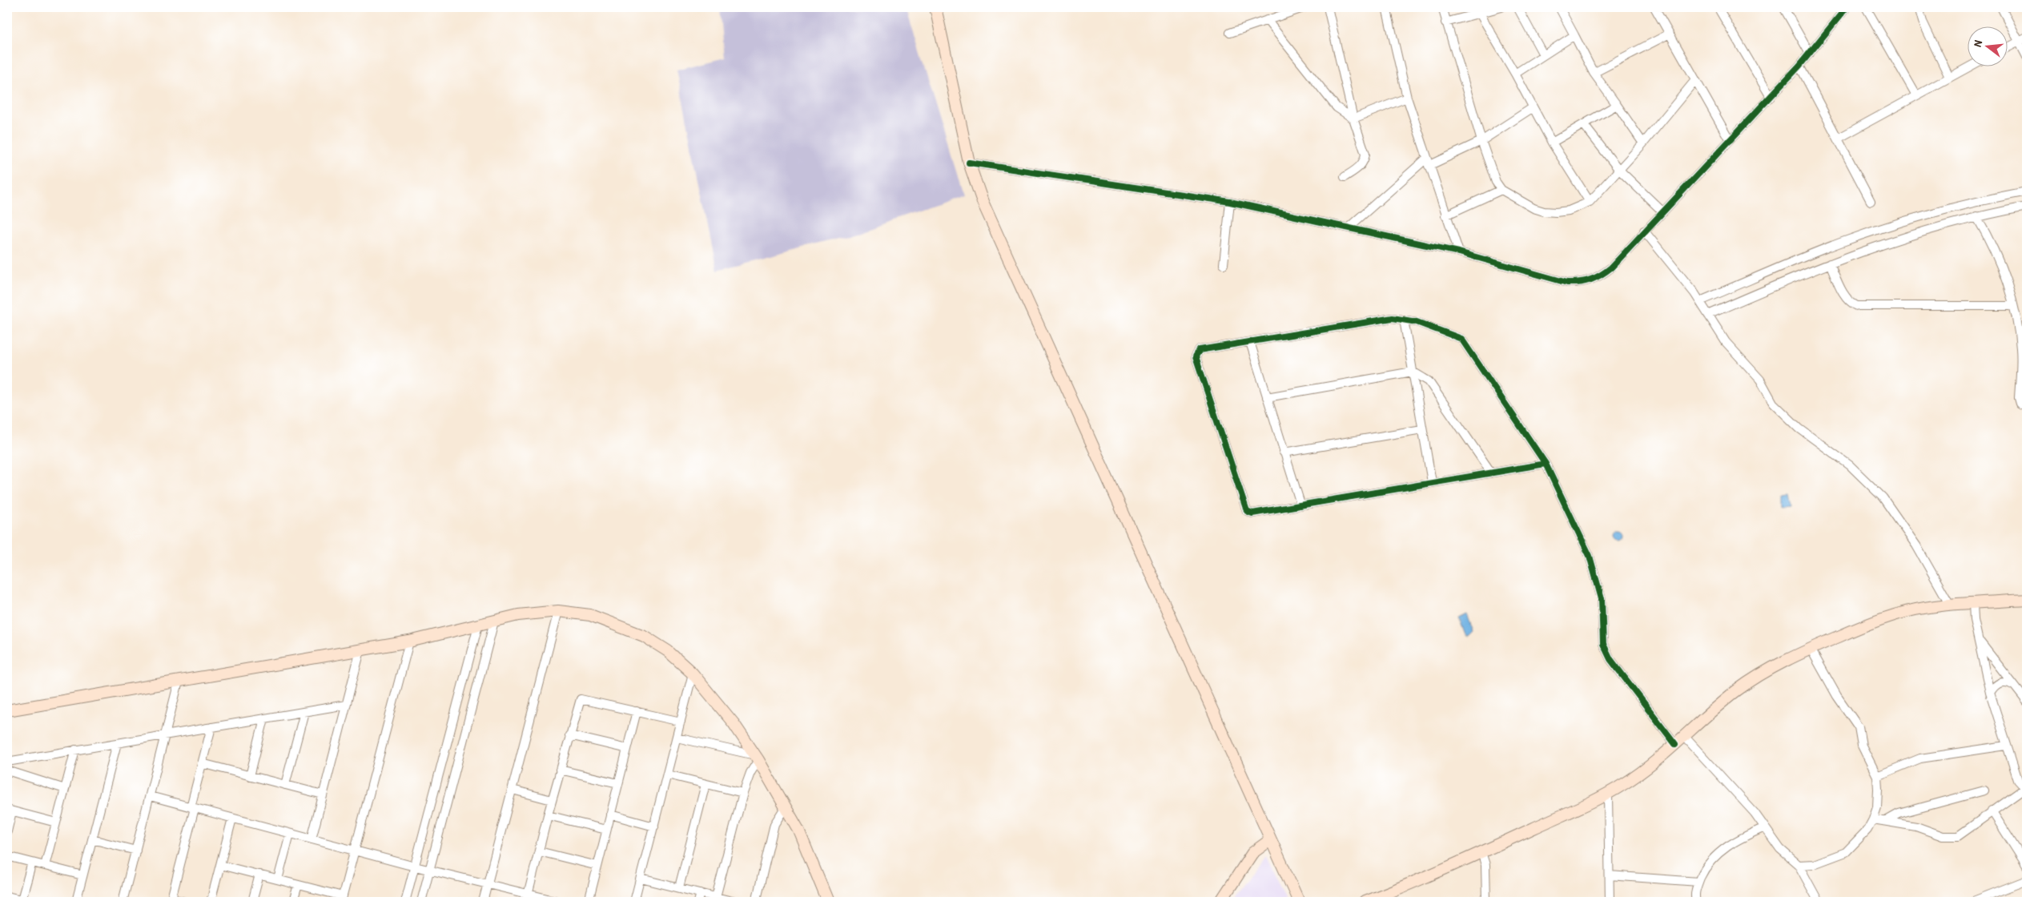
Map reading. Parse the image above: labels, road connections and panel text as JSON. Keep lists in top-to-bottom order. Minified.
{"north":"left"}
